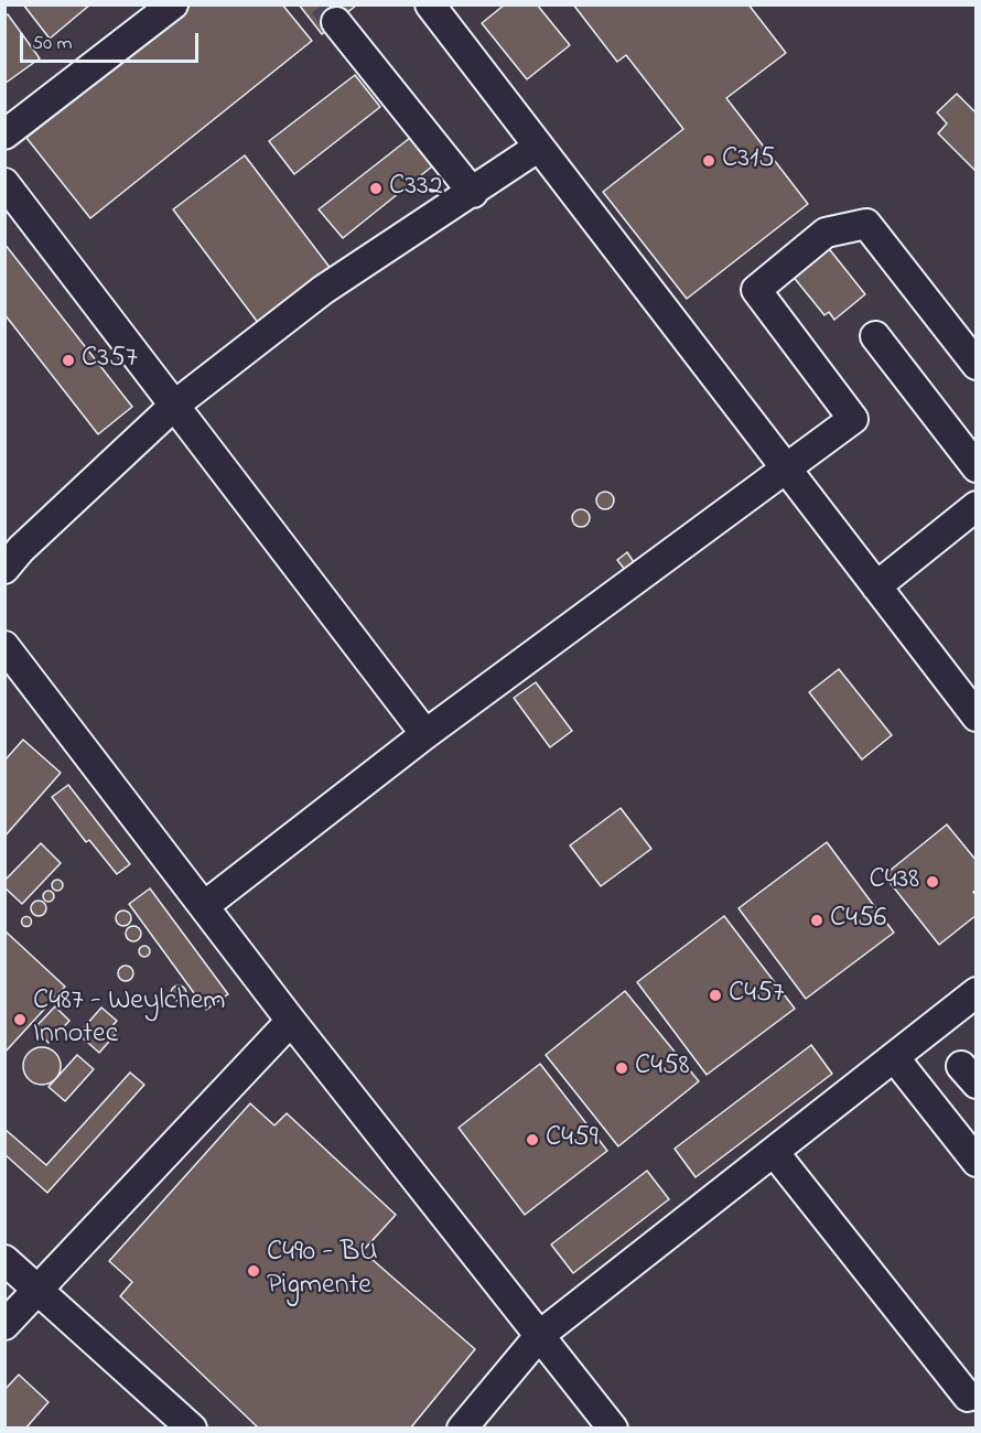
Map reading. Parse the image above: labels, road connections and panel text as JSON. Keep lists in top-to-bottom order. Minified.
{"places":["C315","C332","C357","C438","C456","C457","C487 - Weylchem Innotec","C458","C459","C490 - BU Pigmente"],"scale_bar":"50 m"}
